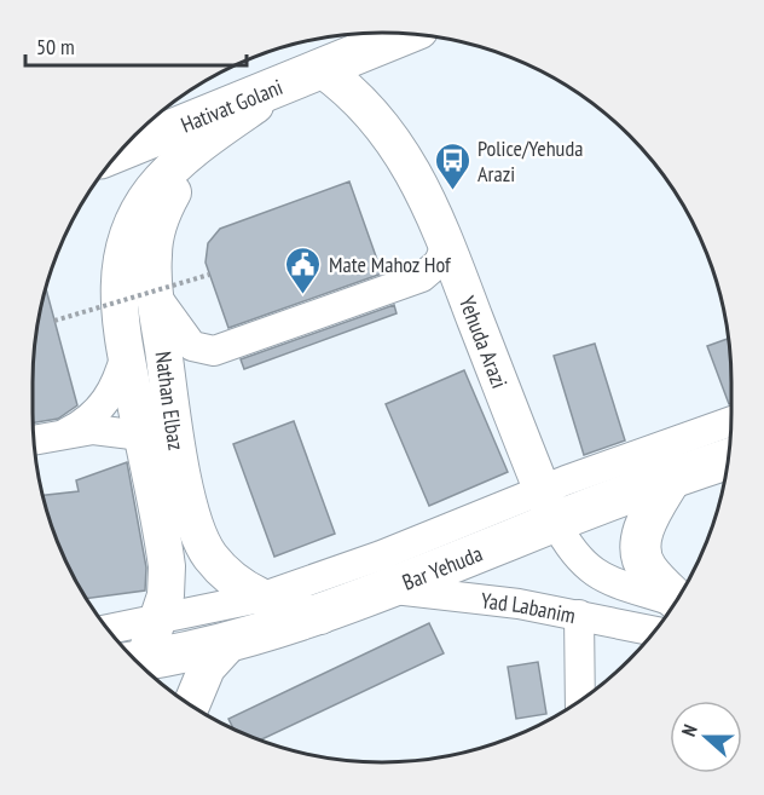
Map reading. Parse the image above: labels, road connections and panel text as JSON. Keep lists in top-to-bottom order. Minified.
{"streets":{"highway":["Hativat Golani","Bar Yehuda"],"main road":["Yehuda Arazi","Nathan Elbaz"],"street":["Yad Labanim"]},"crossings":[["Hativat Golani","Yehuda Arazi"],["Hativat Golani","Nathan Elbaz"],["Yehuda Arazi","Nathan Elbaz"],["Yehuda Arazi","Bar Yehuda"],["Nathan Elbaz","Bar Yehuda"],["Bar Yehuda","Yad Labanim"]],"places":{"bus stop":["Police/Yehuda Arazi"],"public building":["Mate Mahoz Hof"]},"scale_bar":"50 m","north":"left"}
